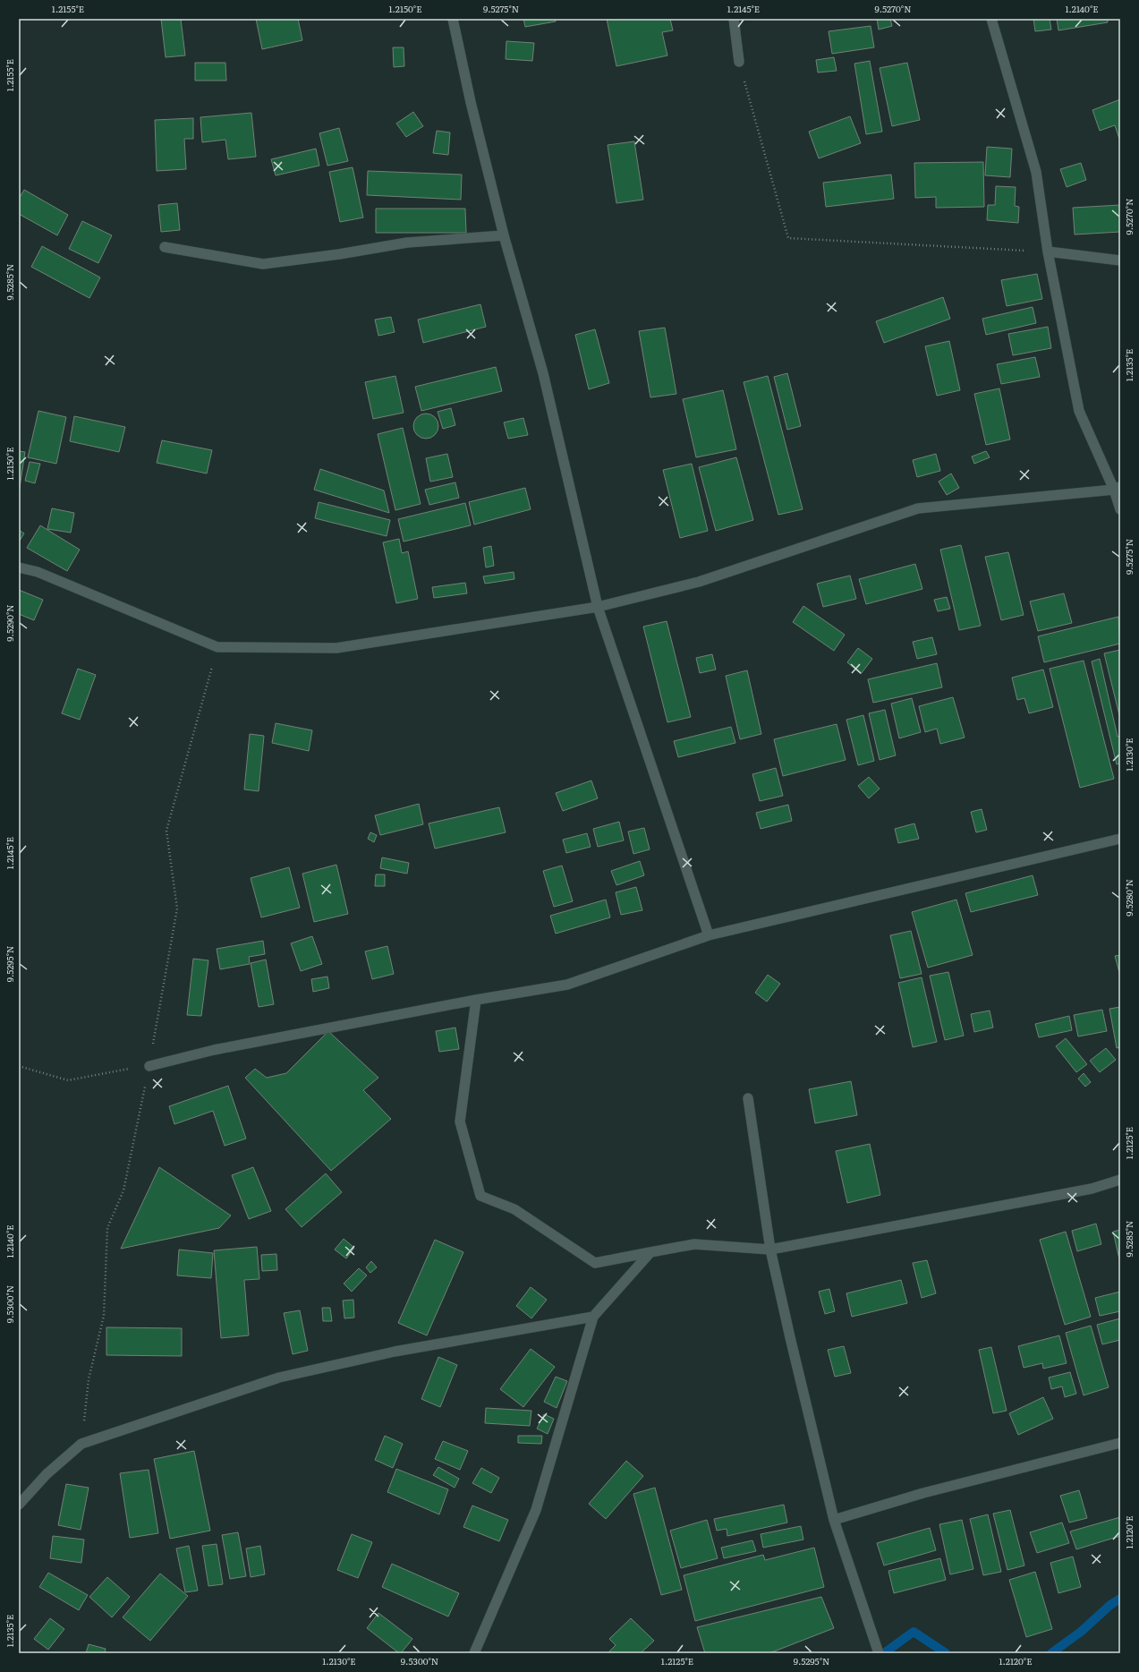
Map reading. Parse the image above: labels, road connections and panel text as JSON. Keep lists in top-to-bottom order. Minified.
{"coordinates":["1.2155°E","1.2150°E","9.5275°N","1.2145°E","9.5270°N","1.2140°E","9.5285°N","1.2135°E","9.5290°N","1.2130°E","9.5280°N","9.5295°N","1.2125°E","9.5300°N","1.2120°E"]}
